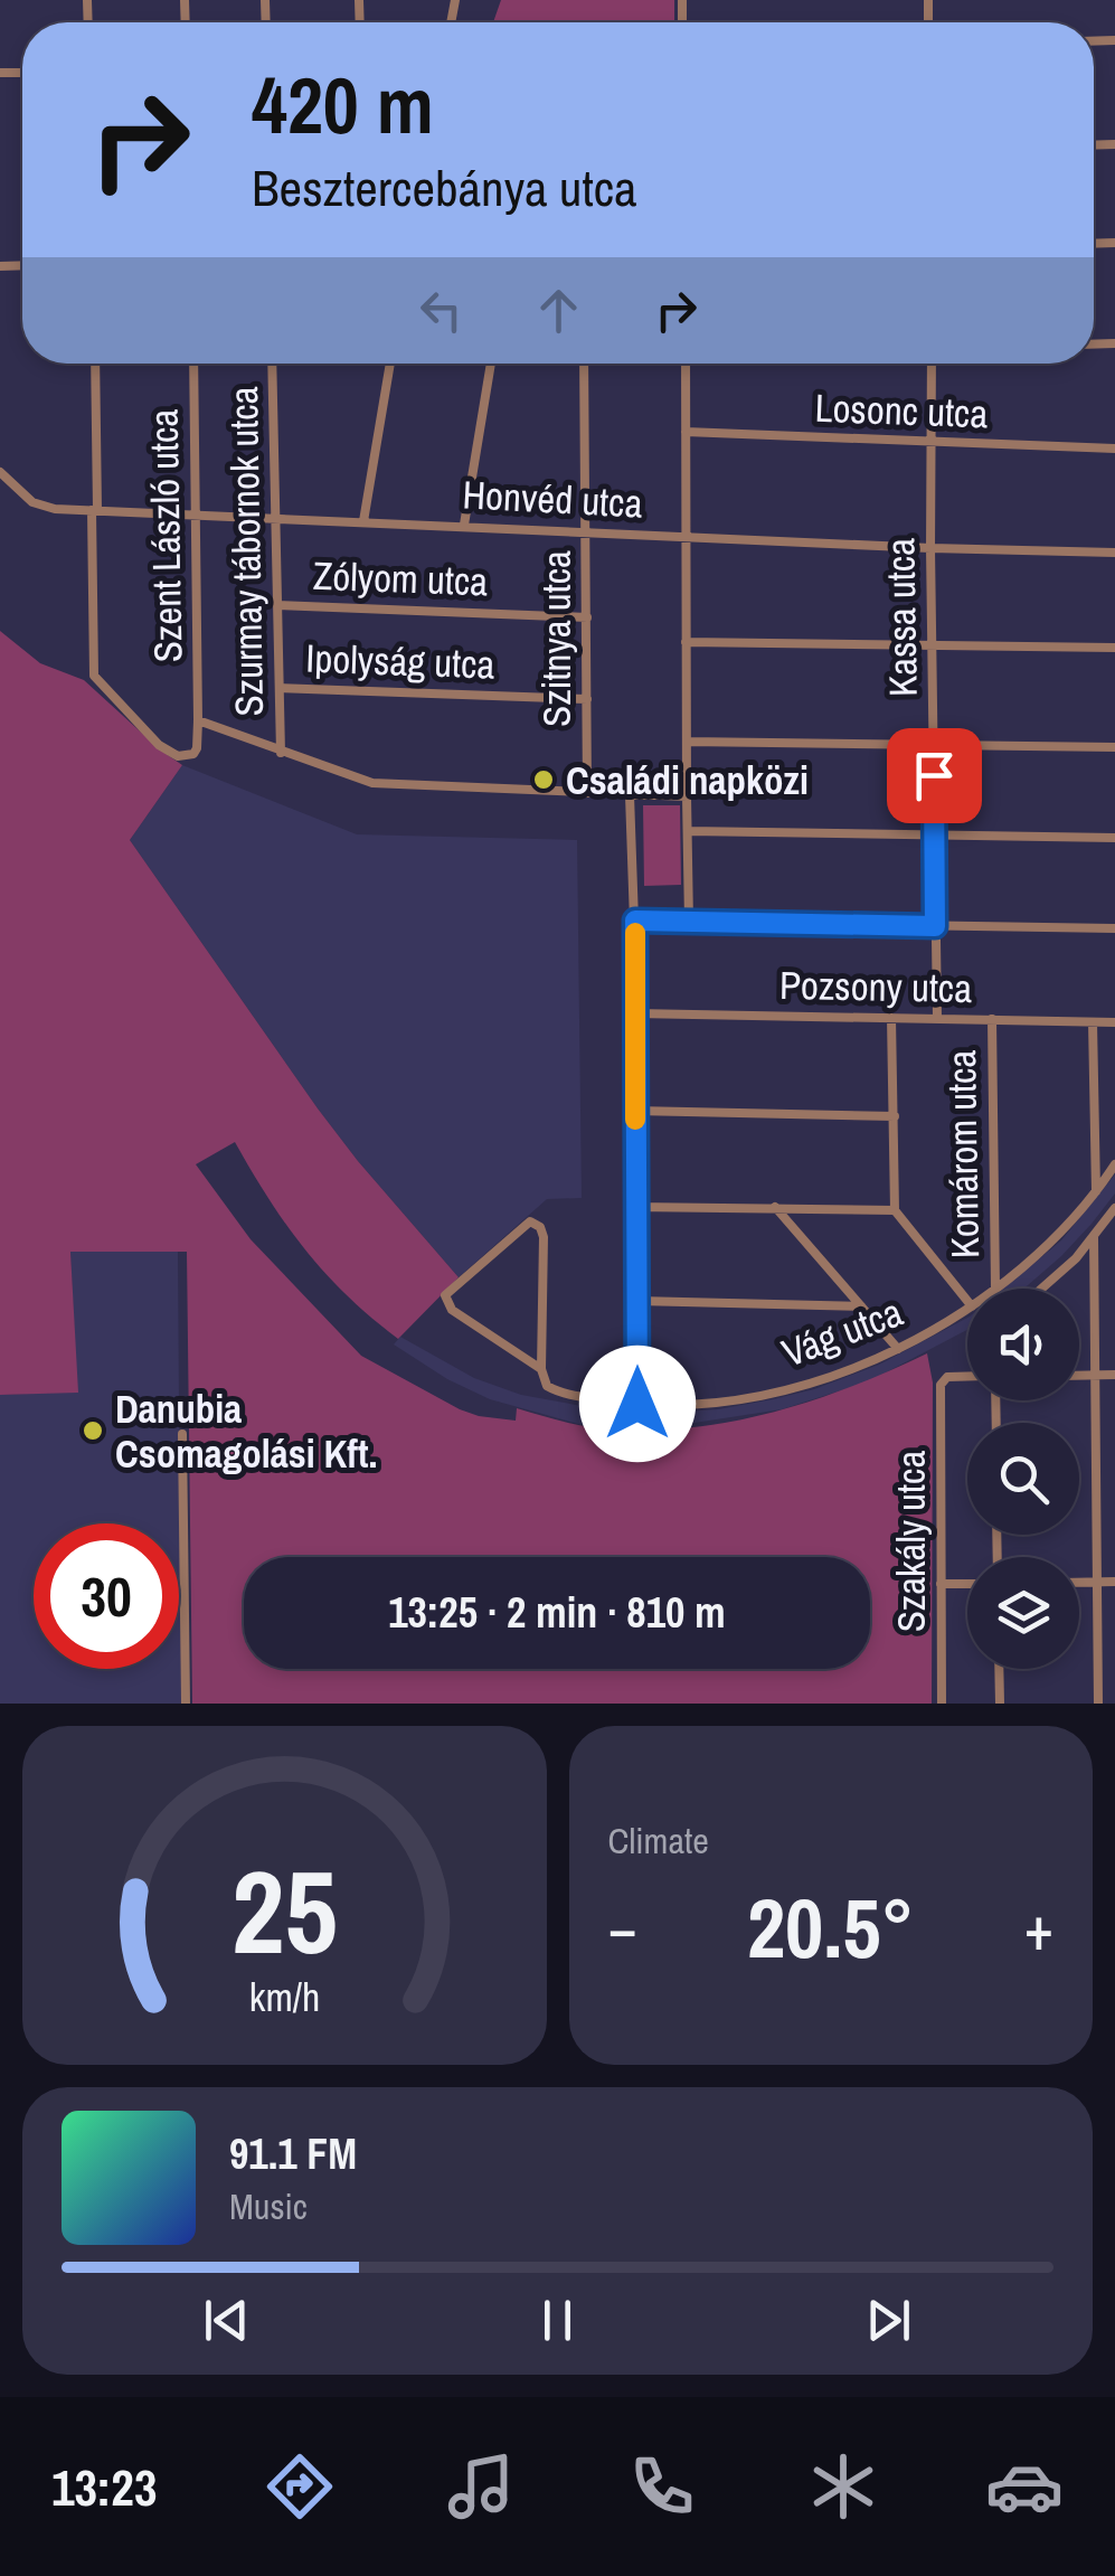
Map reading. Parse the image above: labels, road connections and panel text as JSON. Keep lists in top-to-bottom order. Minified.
{"streets":{"street":["Losonc utca","Honvéd utca","Szent László utca","Szurmay tábornok utca","Zólyom utca","Kassa utca","Szitnya utca","Ipolyság utca","Pozsony utca","Komárom utca","Vág utca","Szakály utca"]},"crossings":[["Losonc utca","Kassa utca"],["Honvéd utca","Szent László utca"],["Honvéd utca","Szurmay tábornok utca"],["Honvéd utca","Kassa utca"],["Honvéd utca","Szitnya utca"],["Szurmay tábornok utca","Zólyom utca"],["Szurmay tábornok utca","Ipolyság utca"],["Zólyom utca","Szitnya utca"],["Kassa utca","Pozsony utca"],["Szitnya utca","Ipolyság utca"],["Pozsony utca","Komárom utca"]],"places":["Családi napközi","Danubia Csomagolási Kft."],"page":{"turn":["420 m","Besztercebánya utca"],"limit":"30","trip":"13:25 · 2 min · 810 m","tile":"Climate","heat":["−","20.5°","+"],"song":["91.1 FM","Music"],"tabs":"13:23","gauge":["25","km/h"]}}
